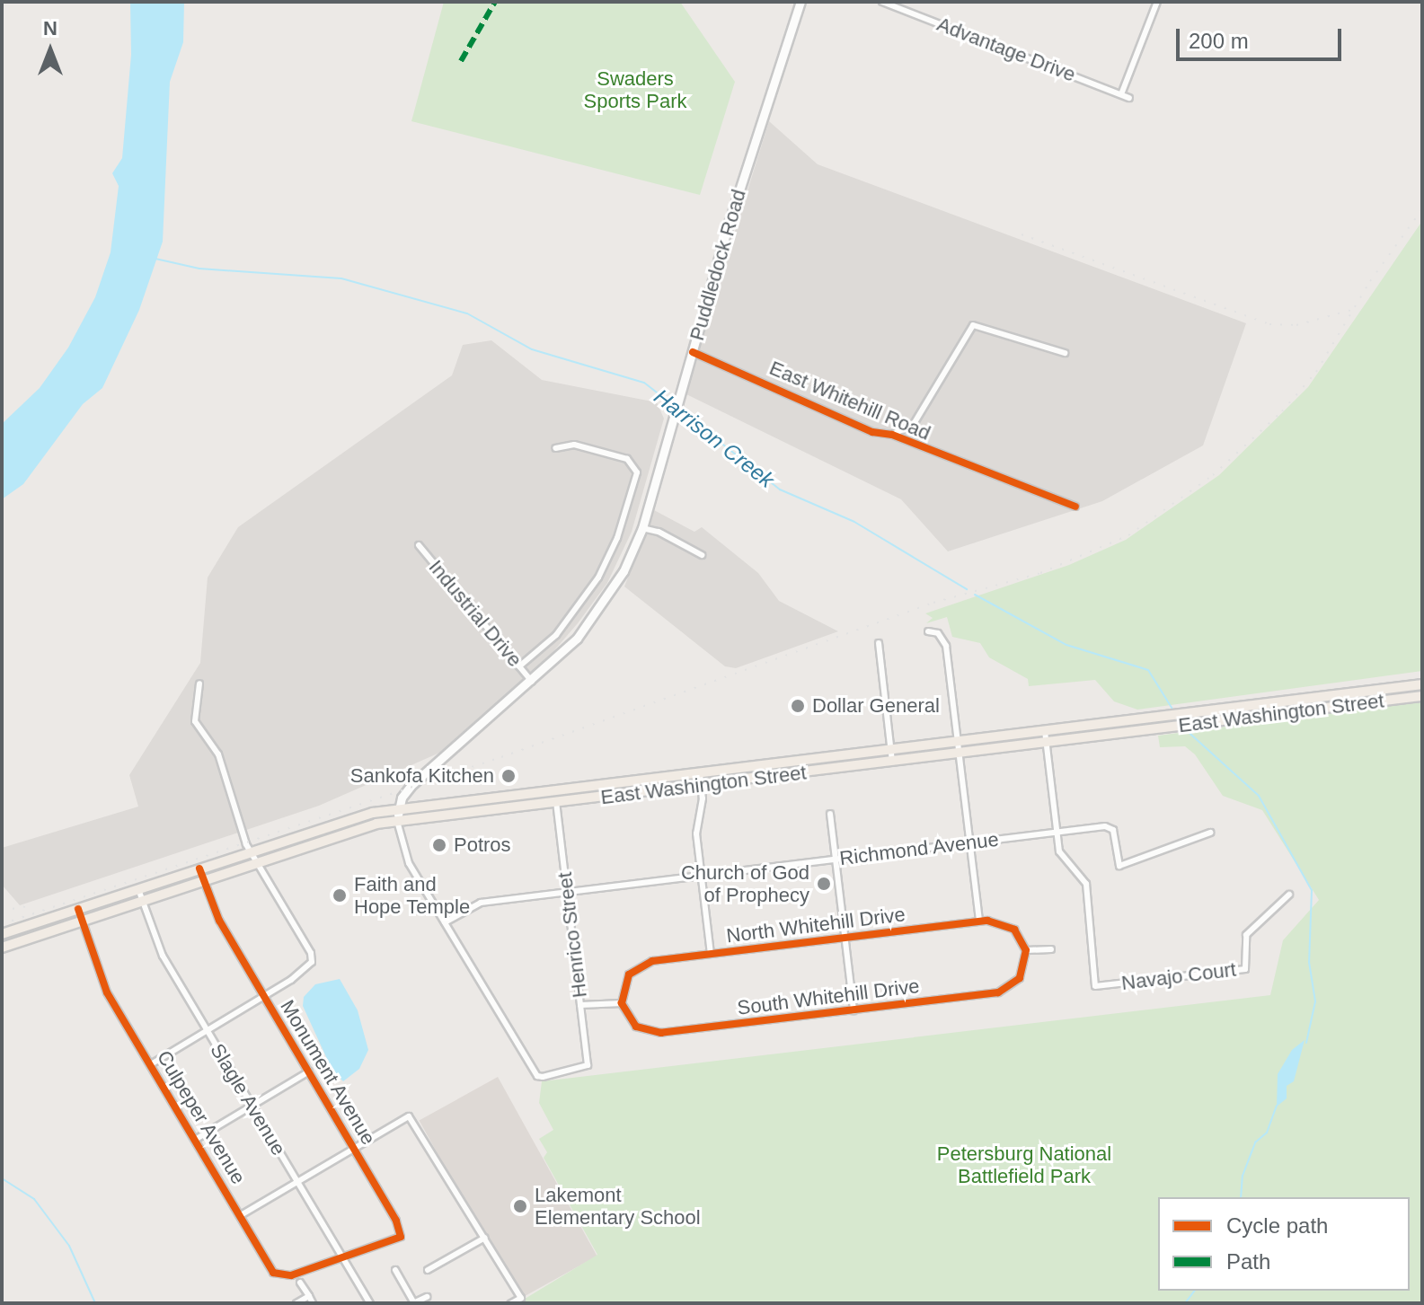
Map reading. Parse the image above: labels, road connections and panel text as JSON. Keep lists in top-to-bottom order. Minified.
{"streets":{"highway":["East Washington Street"],"main road":["Puddledock Road"],"street":["Advantage Drive","East Whitehill Road","Industrial Drive","Richmond Avenue","North Whitehill Drive","Henrico Street","Navajo Court","South Whitehill Drive","Monument Avenue","Slagle Avenue","Culpeper Avenue"]},"crossings":[["Puddledock Road","East Whitehill Road"],["Puddledock Road","Industrial Drive"],["Puddledock Road","East Washington Street"],["East Washington Street","Henrico Street"],["East Washington Street","Monument Avenue"],["East Washington Street","Slagle Avenue"],["East Washington Street","Culpeper Avenue"],["Richmond Avenue","Henrico Street"],["Richmond Avenue","Navajo Court"],["North Whitehill Drive","South Whitehill Drive"],["Monument Avenue","Slagle Avenue"],["Monument Avenue","Culpeper Avenue"],["Slagle Avenue","Culpeper Avenue"]],"water":["Harrison Creek"],"parks":["Swaders Sports Park","Petersburg National Battlefield Park"],"places":["Dollar General","Sankofa Kitchen","Potros","Church of God of Prophecy","Faith and Hope Temple","Lakemont Elementary School"],"legend":["Cycle path","Path"],"scale_bar":"200 m","north":"top"}
